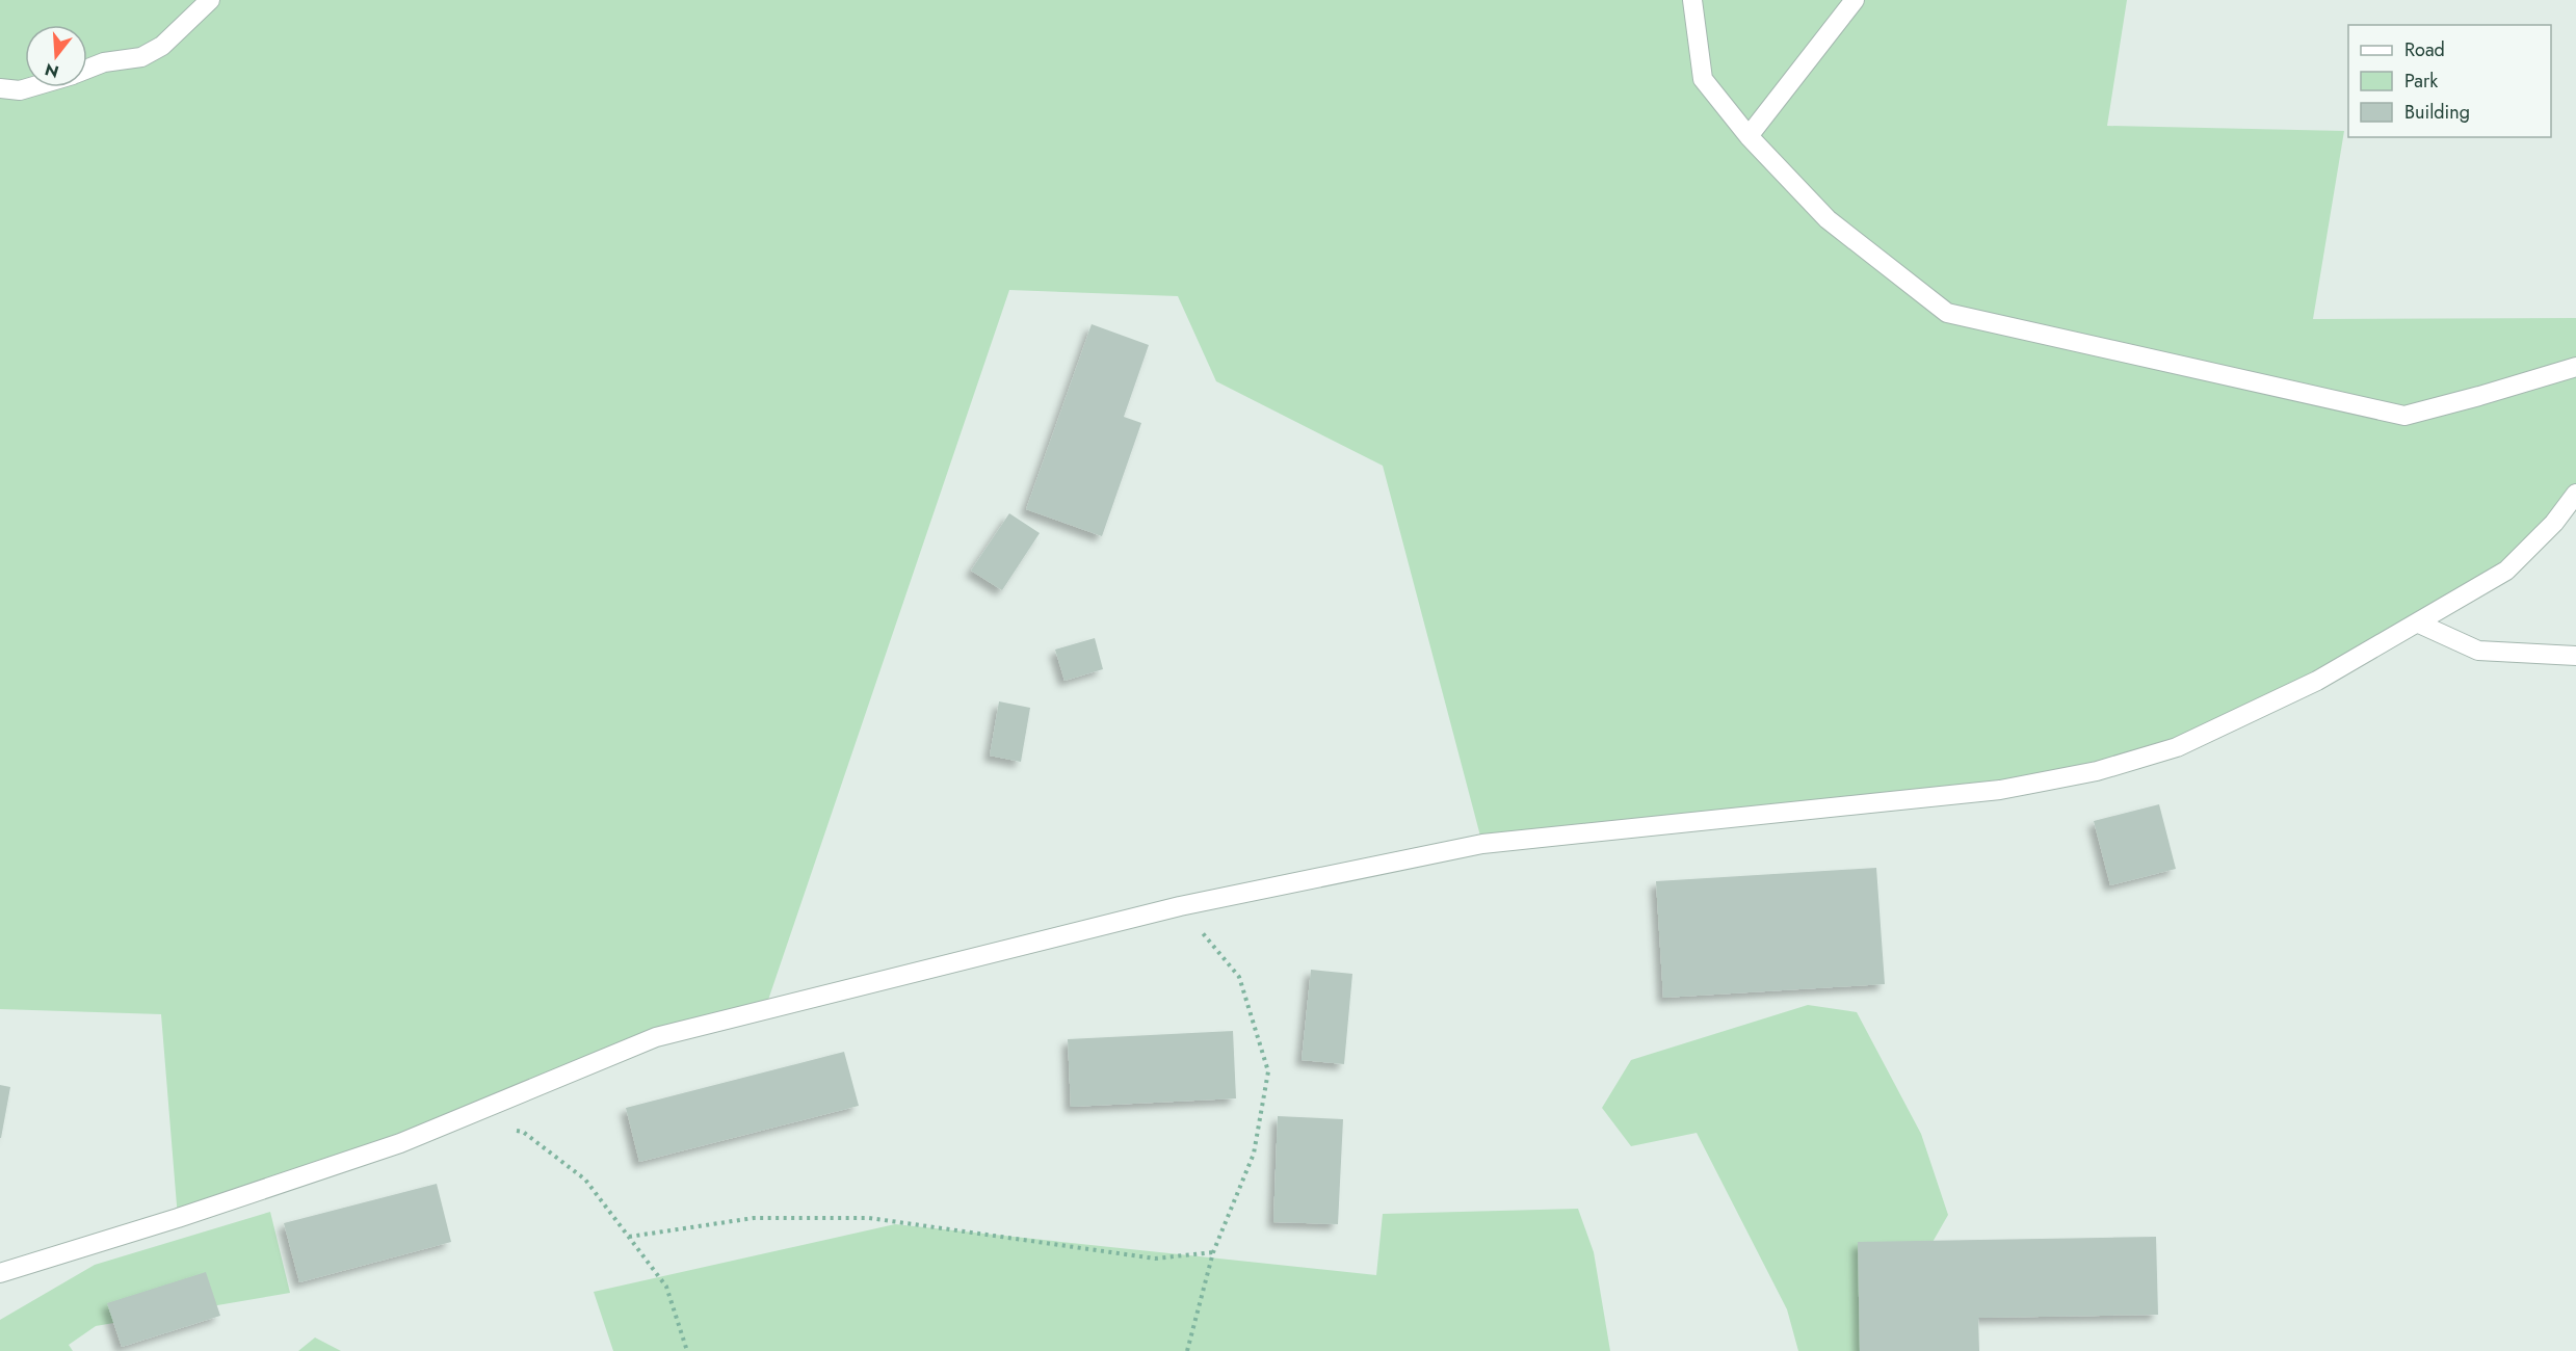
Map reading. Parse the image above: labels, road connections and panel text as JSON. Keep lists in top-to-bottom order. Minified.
{"legend":["Road","Park","Building"],"north":"bottom"}
